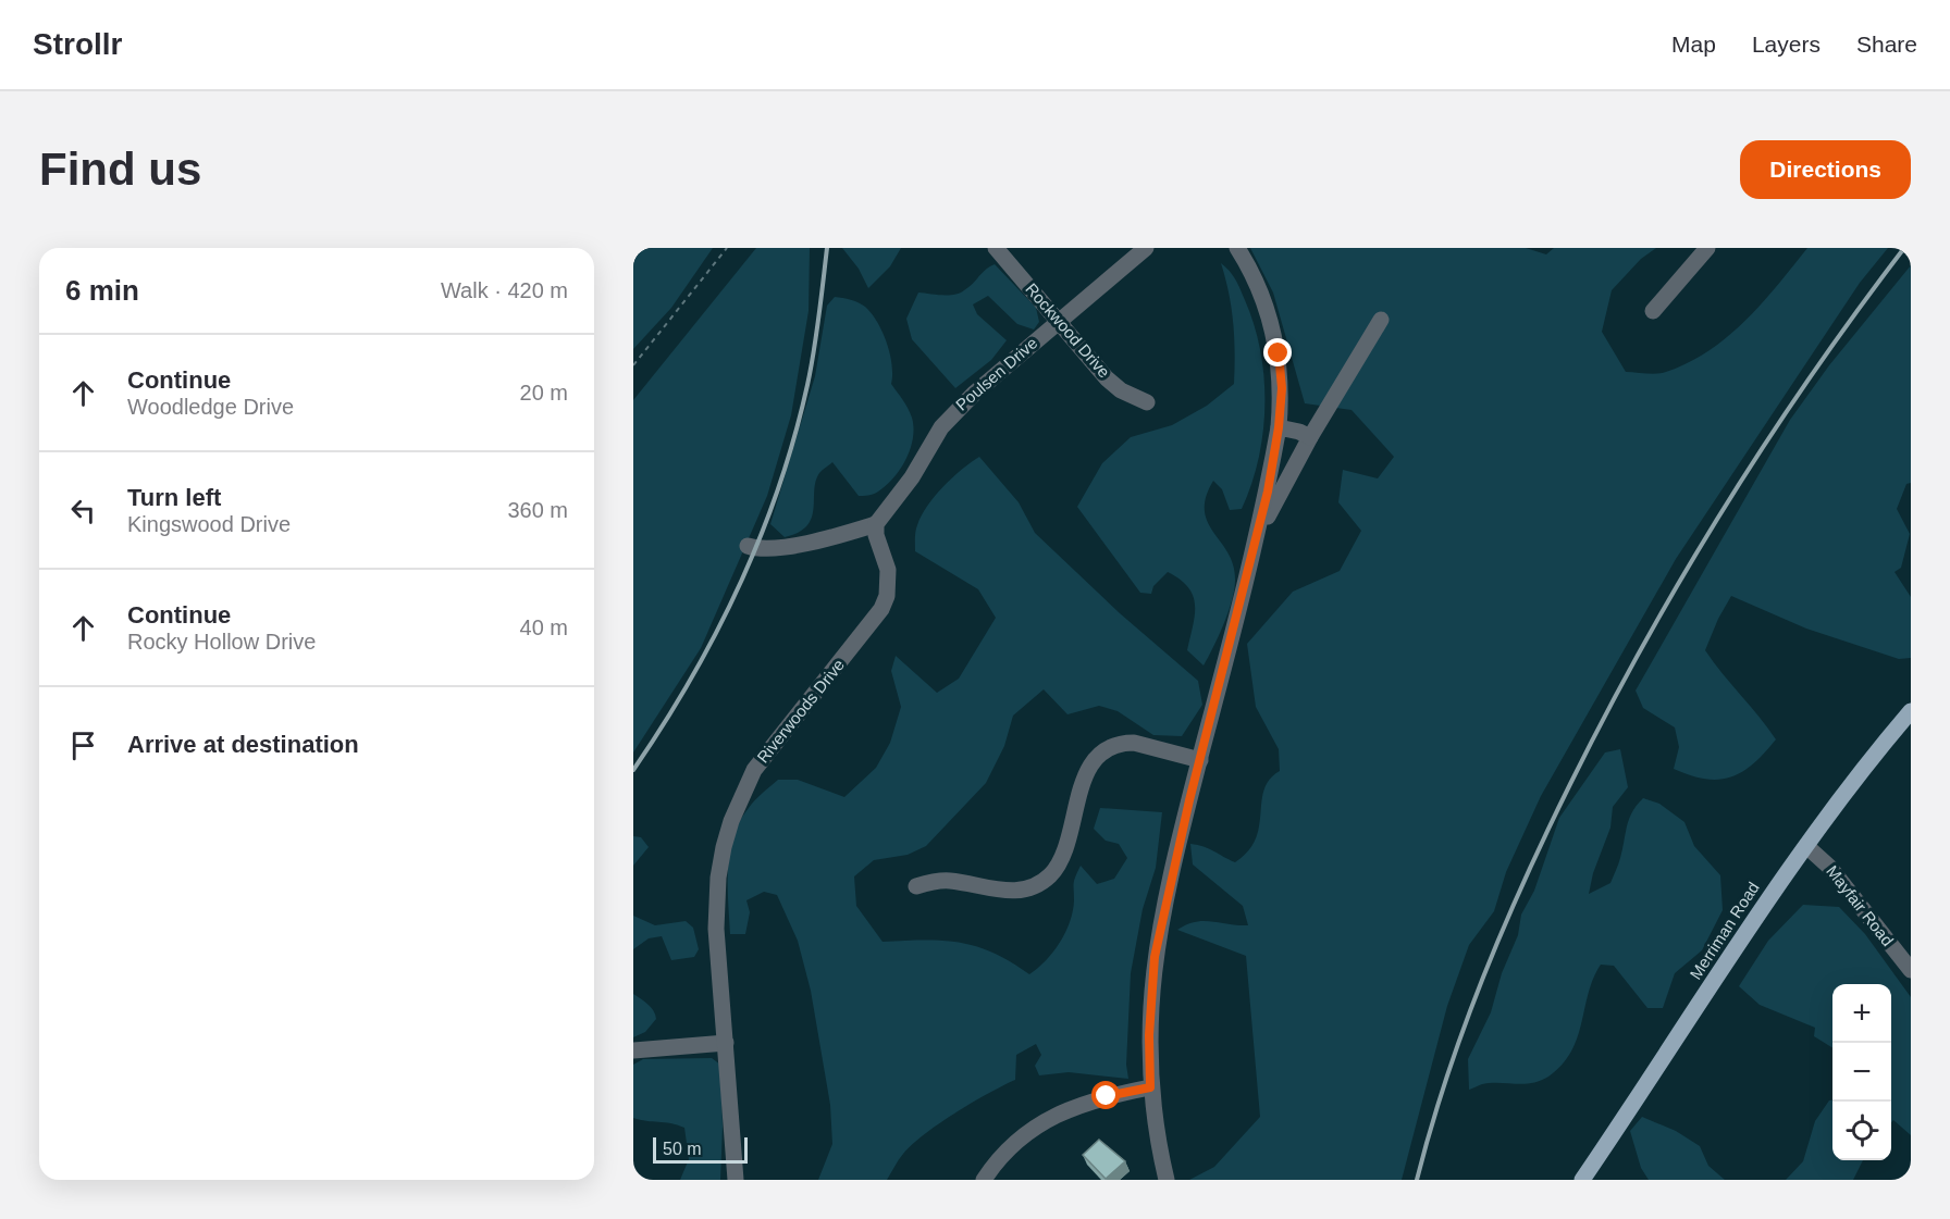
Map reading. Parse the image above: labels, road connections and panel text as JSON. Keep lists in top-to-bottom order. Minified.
{"streets":{"main road":["Merriman Road"],"street":["Rockwood Drive","Poulsen Drive","Riverwoods Drive","Mayfair Road"]},"crossings":[["Rockwood Drive","Poulsen Drive"],["Poulsen Drive","Riverwoods Drive"],["Mayfair Road","Merriman Road"]],"scale_bar":"50 m","page":{"header":"Strollr","nav":["Map","Layers","Share"],"buttons":"Directions","title":"Find us","heading":["6 min","Walk · 420 m"],"list":[["Continue","Woodledge Drive","20 m"],["Turn left","Kingswood Drive","360 m"],["Continue","Rocky Hollow Drive","40 m"],"Arrive at destination"],"map_buttons":["+","−"],"scale":"50 m"}}
